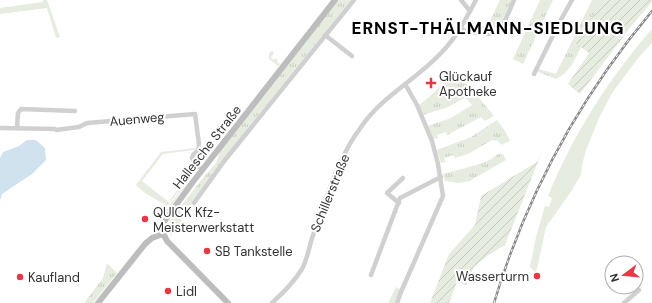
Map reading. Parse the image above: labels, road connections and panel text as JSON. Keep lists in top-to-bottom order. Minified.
{"streets":{"main road":["Hallesche Straße"],"street":["Auenweg","Schillerstraße"]},"crossings":[["Auenweg","Hallesche Straße"]],"districts":["ERNST-THÄLMANN-SIEDLUNG"],"places":{"health":["Glückauf Apotheke"],"other":["QUICK Kfz- Meisterwerkstatt","SB Tankstelle","Wasserturm","Kaufland","Lidl"]},"north":"left"}
